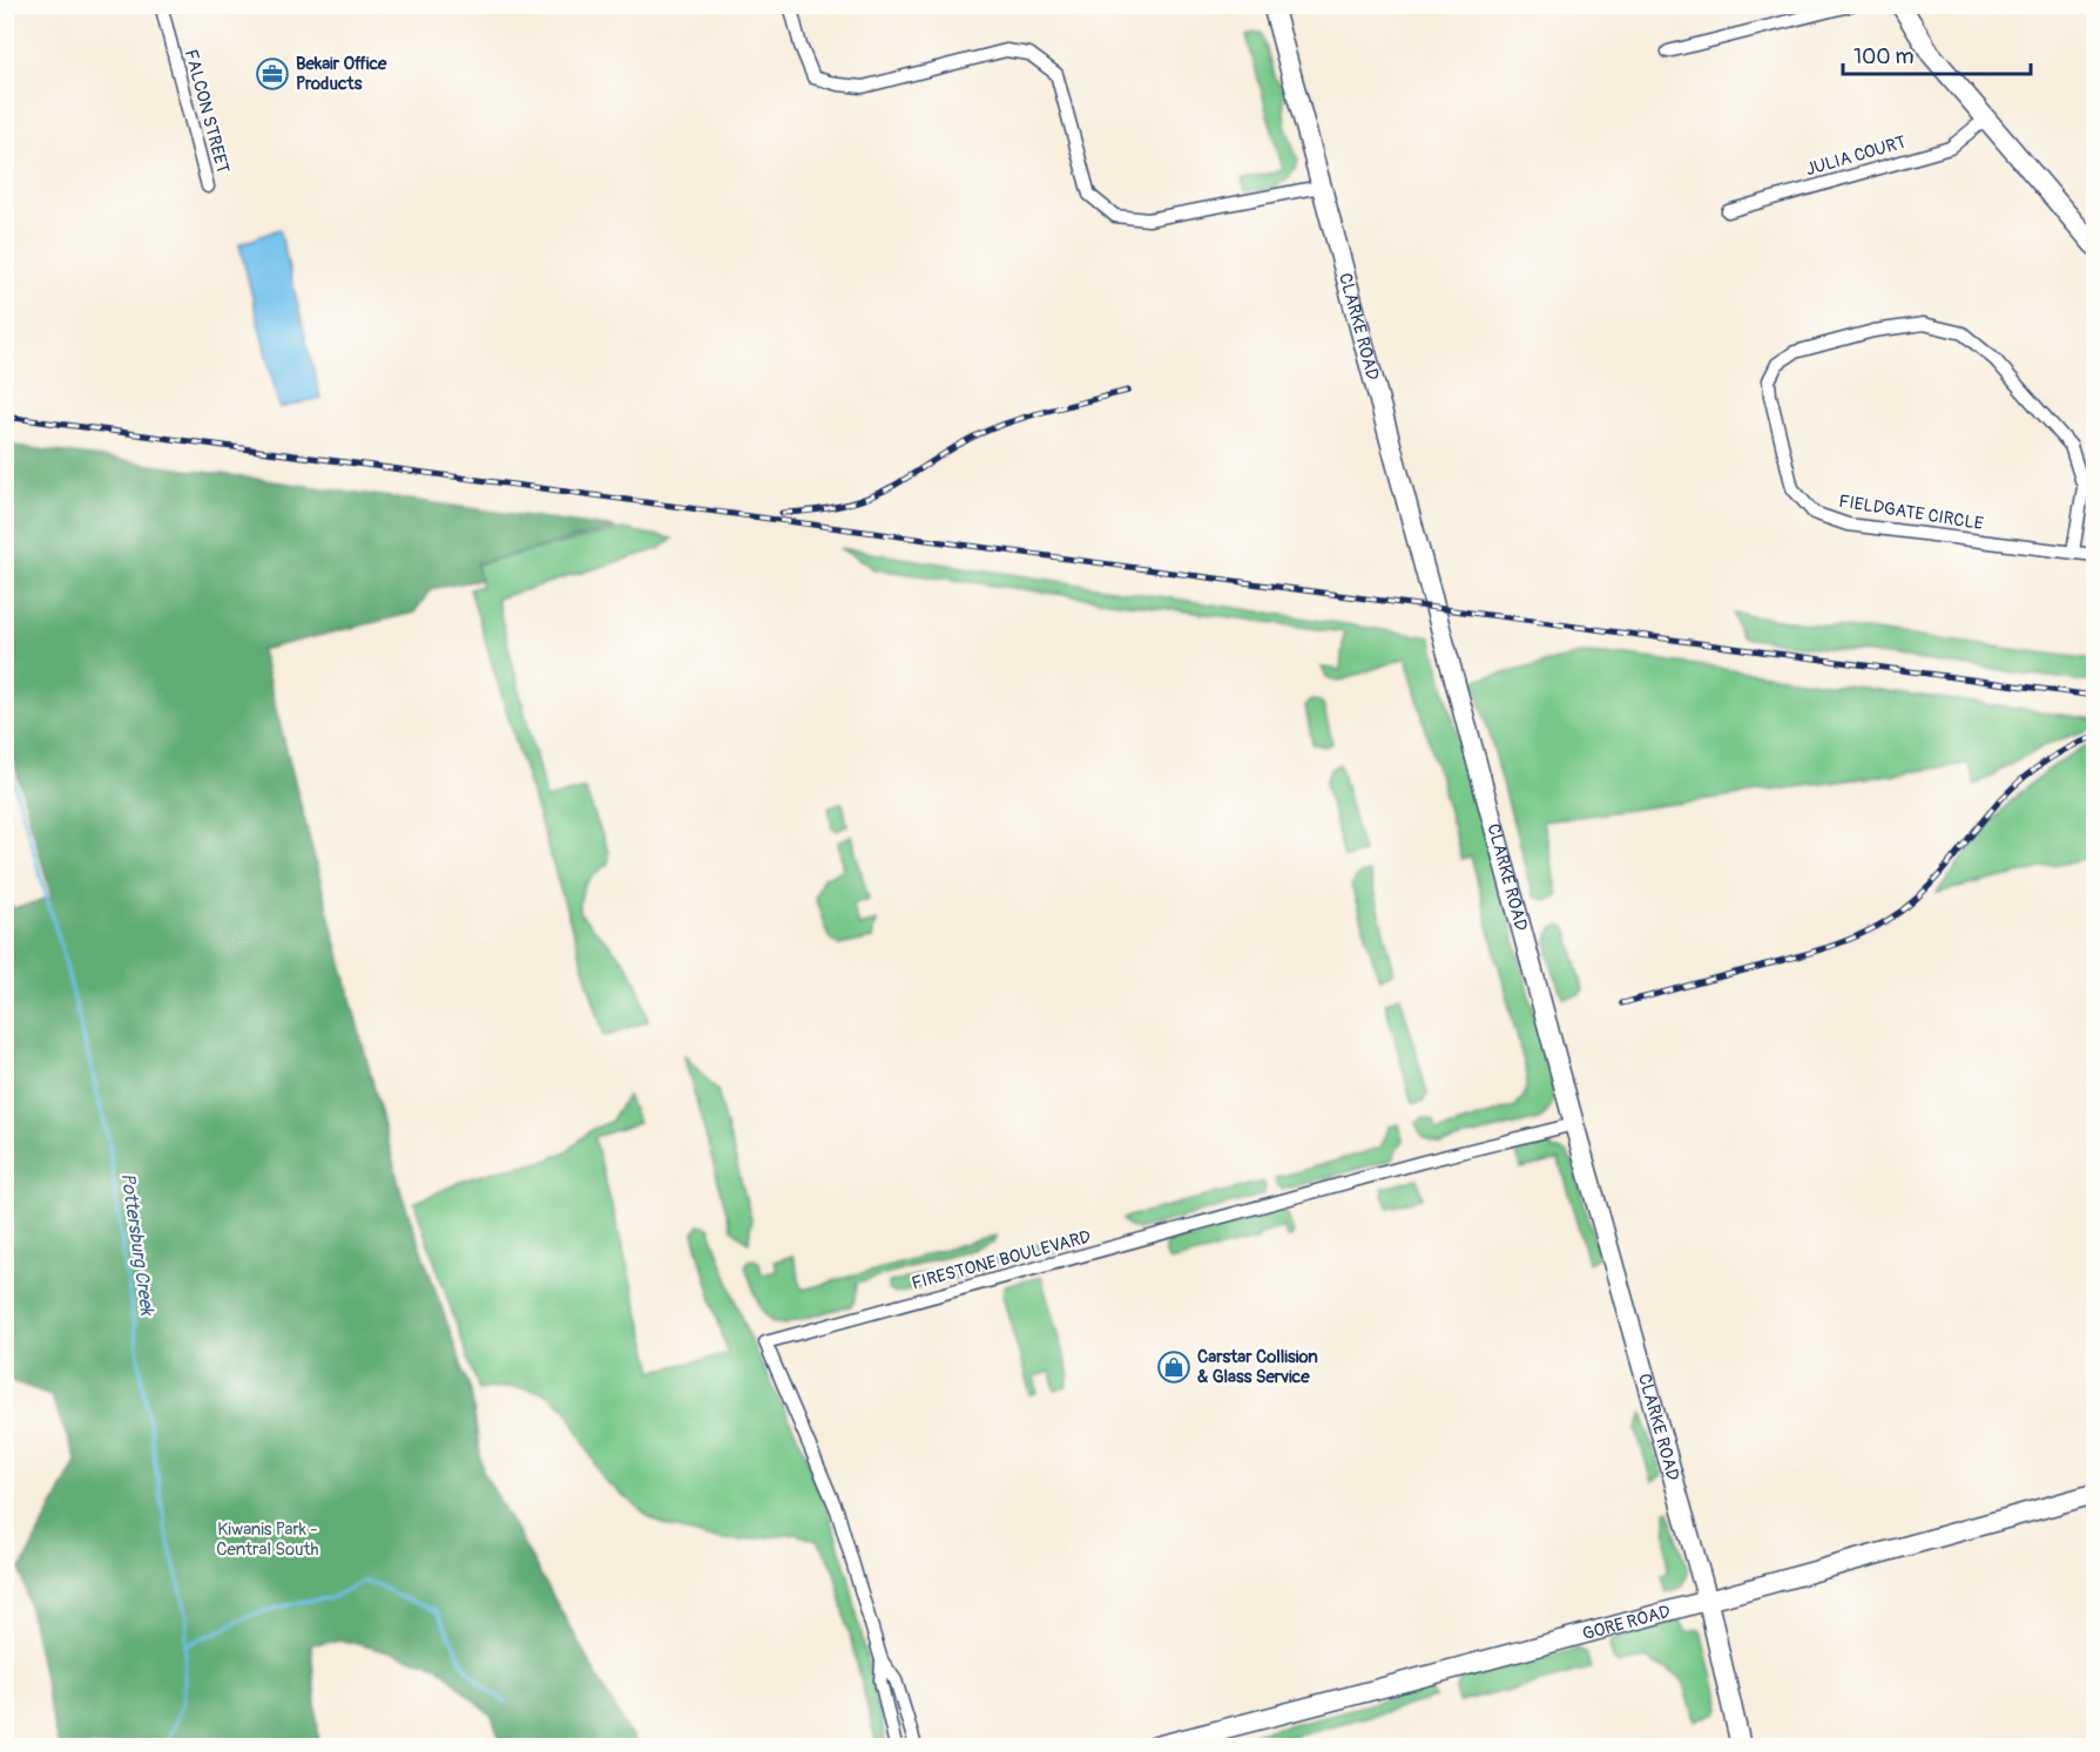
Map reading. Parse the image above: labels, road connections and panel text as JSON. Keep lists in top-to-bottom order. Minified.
{"streets":{"main road":["CLARKE ROAD","GORE ROAD"],"street":["FALCON STREET","JULIA COURT","FIELDGATE CIRCLE","FIRESTONE BOULEVARD"]},"crossings":[["CLARKE ROAD","FIRESTONE BOULEVARD"],["CLARKE ROAD","GORE ROAD"]],"water":["Pottersburg Creek"],"parks":["Kiwanis Park - Central South"],"places":{"office":["Bekair Office Products"],"shop":["Carstar Collision & Glass Service"]},"scale_bar":"100 m"}
